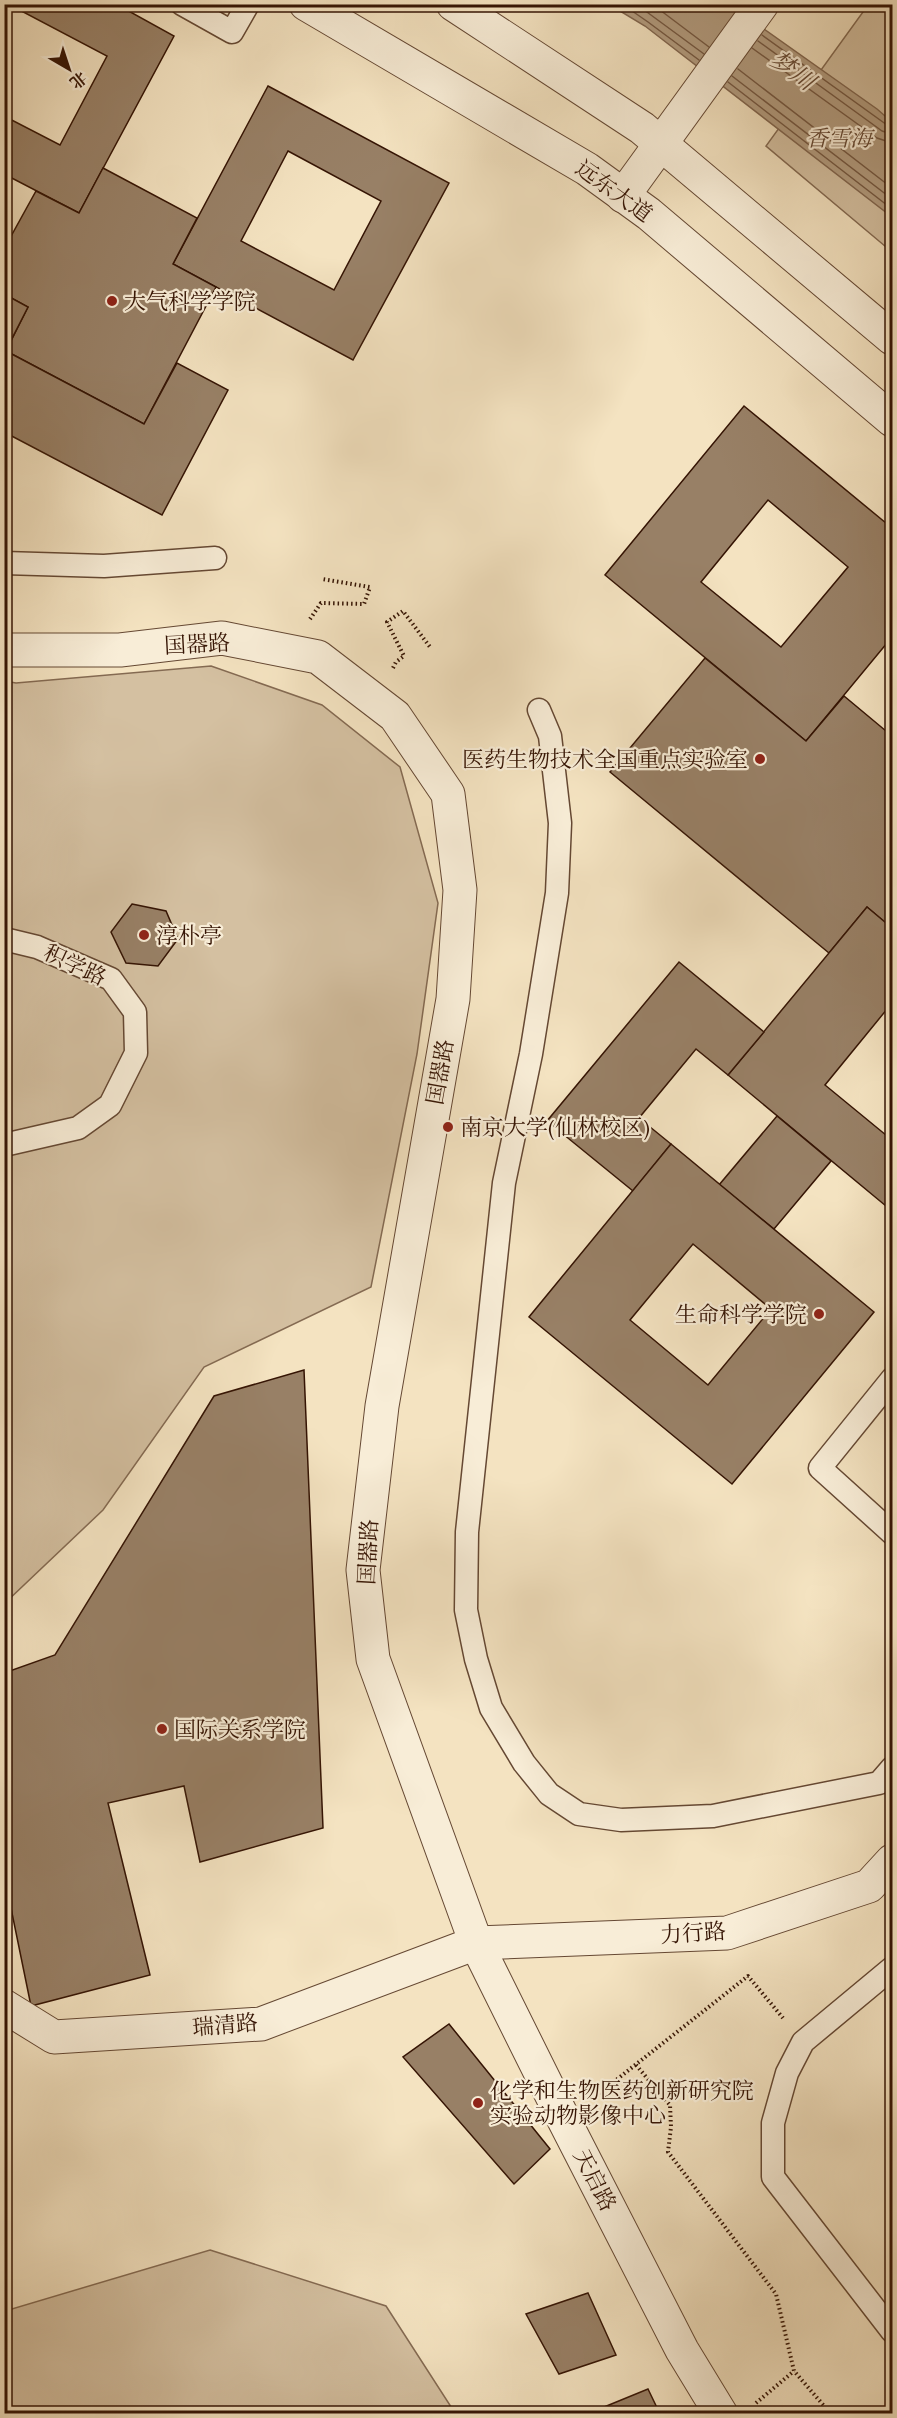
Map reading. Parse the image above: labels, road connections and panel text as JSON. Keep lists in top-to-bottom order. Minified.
{"streets":{"street":["远东大道","国器路","力行路","瑞清路","天启路"],"lane":["积学路"]},"crossings":[["国器路","力行路"],["国器路","瑞清路"],["国器路","天启路"],["力行路","瑞清路"],["力行路","天启路"],["瑞清路","天启路"]],"water":["梦川"],"parks":["香雪海"],"places":["大气科学学院","医药生物技术全国重点实验室","淳朴亭","南京大学(仙林校区)","生命科学学院","国际关系学院","化学和生物医药创新研究院 实验动物影像中心"],"north":"bottom right"}
